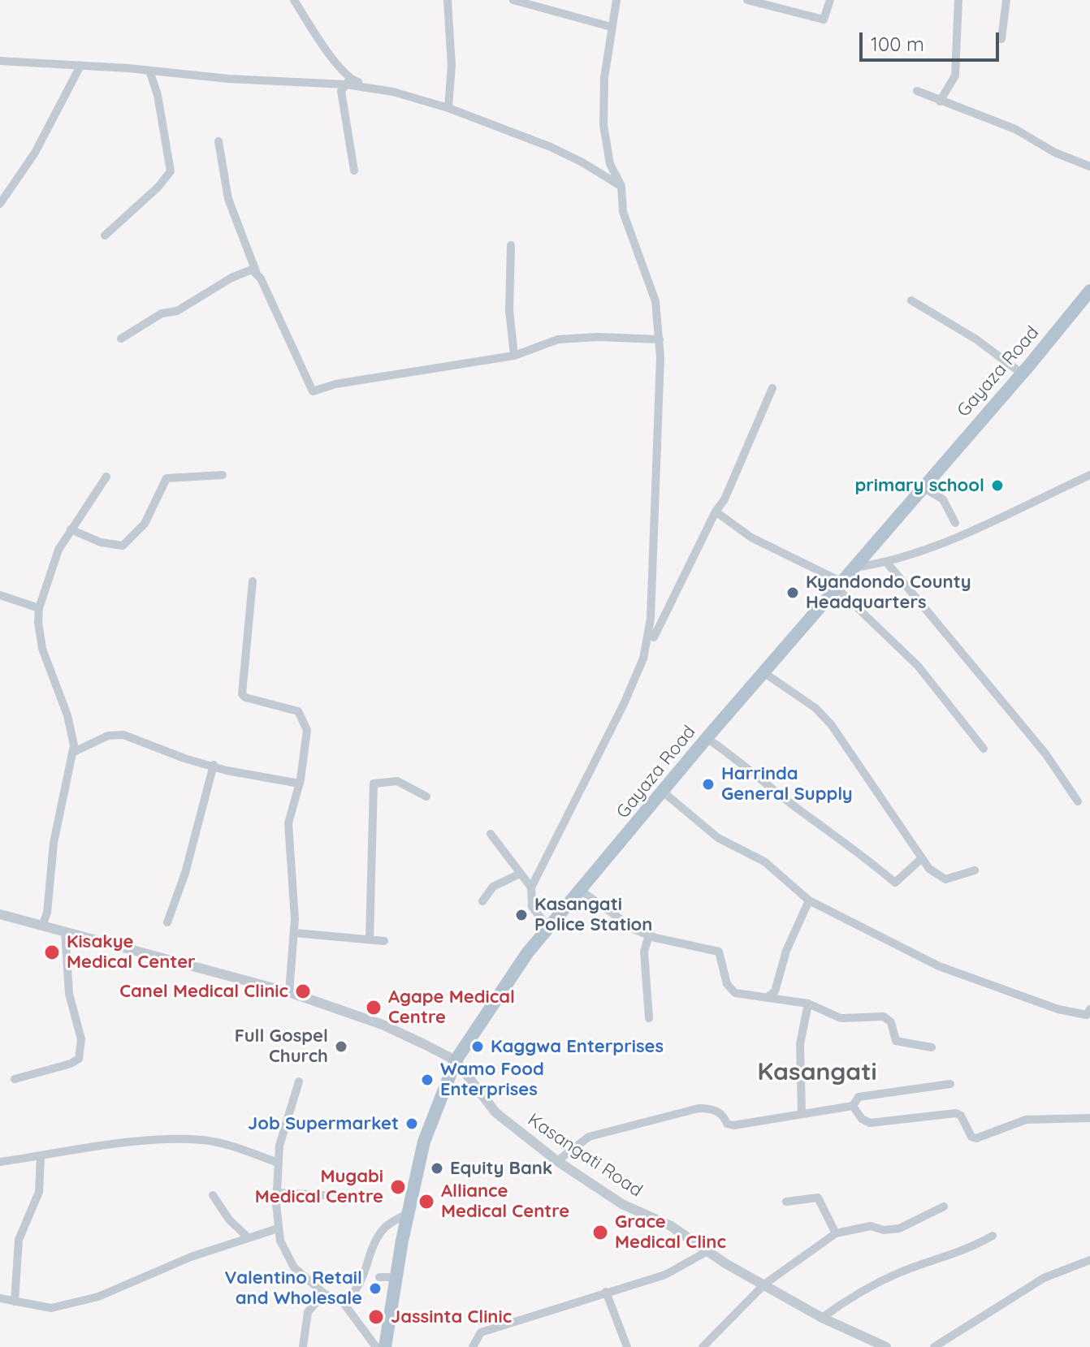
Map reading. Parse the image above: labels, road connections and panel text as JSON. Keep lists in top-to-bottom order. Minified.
{"streets":{"main road":["Gayaza Road"],"street":["Kasangati Road"]},"crossings":[["Gayaza Road","Kasangati Road"]],"districts":["Kasangati"],"places":["primary school","Kyandondo County Headquarters","Harrinda General Supply","Kasangati Police Station","Kisakye Medical Center","Canel Medical Clinic","Agape Medical Centre","Full Gospel Church","Kaggwa Enterprises","Wamo Food Enterprises","Job Supermarket","Equity Bank","Mugabi Medical Centre","Alliance Medical Centre","Grace Medical Clinc","Valentino Retail and Wholesale","Jassinta Clinic"],"scale_bar":"100 m"}
